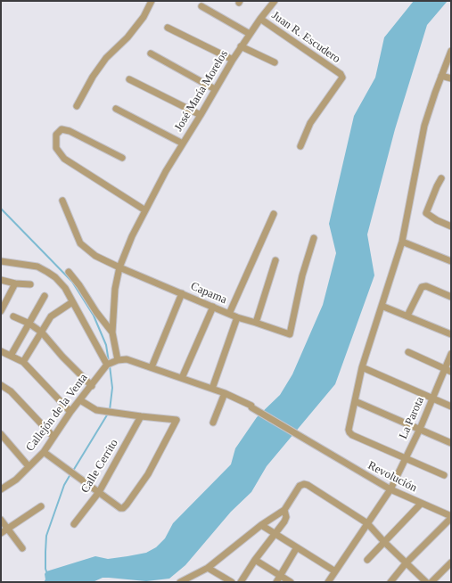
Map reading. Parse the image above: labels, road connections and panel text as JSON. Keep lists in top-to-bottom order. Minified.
{"streets":{"street":["Juan R. Escudero","José María Morelos","Capama","Callejón de la Venta","La Parota","Calle Cerrito","Revolución"]},"crossings":[["Juan R. Escudero","José María Morelos"],["José María Morelos","Capama"],["Callejón de la Venta","Revolución"],["La Parota","Revolución"]]}
